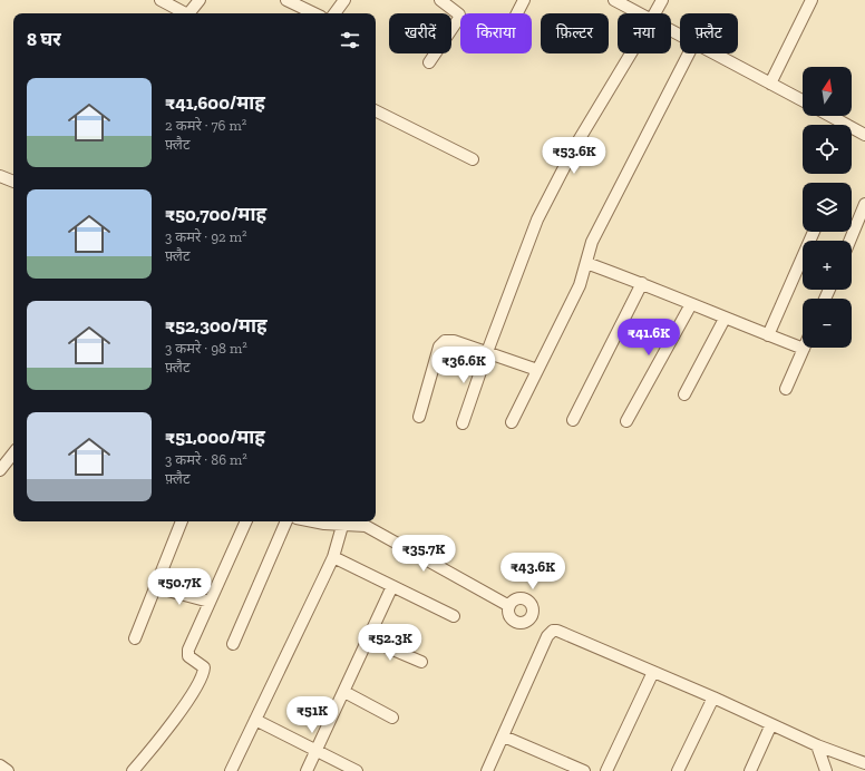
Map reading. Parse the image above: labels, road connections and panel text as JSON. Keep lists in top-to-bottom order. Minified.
{"north":"top","page":{"chip":["खरीदें","किराया","फ़िल्टर","नया","फ़्लैट"],"heading":"8 घर","map_buttons":["+","−"],"list":[{"name":"₹41,600/माह","note":"2 कमरे · 76 m² · फ़्लैट"},{"name":"₹50,700/माह","note":"3 कमरे · 92 m² · फ़्लैट"},{"name":"₹52,300/माह","note":"3 कमरे · 98 m² · फ़्लैट"},{"name":"₹51,000/माह","note":"3 कमरे · 86 m² · फ़्लैट"}],"price":["₹53.6K","₹41.6K","₹36.6K","₹35.7K","₹43.6K","₹50.7K","₹52.3K","₹51K"]}}
